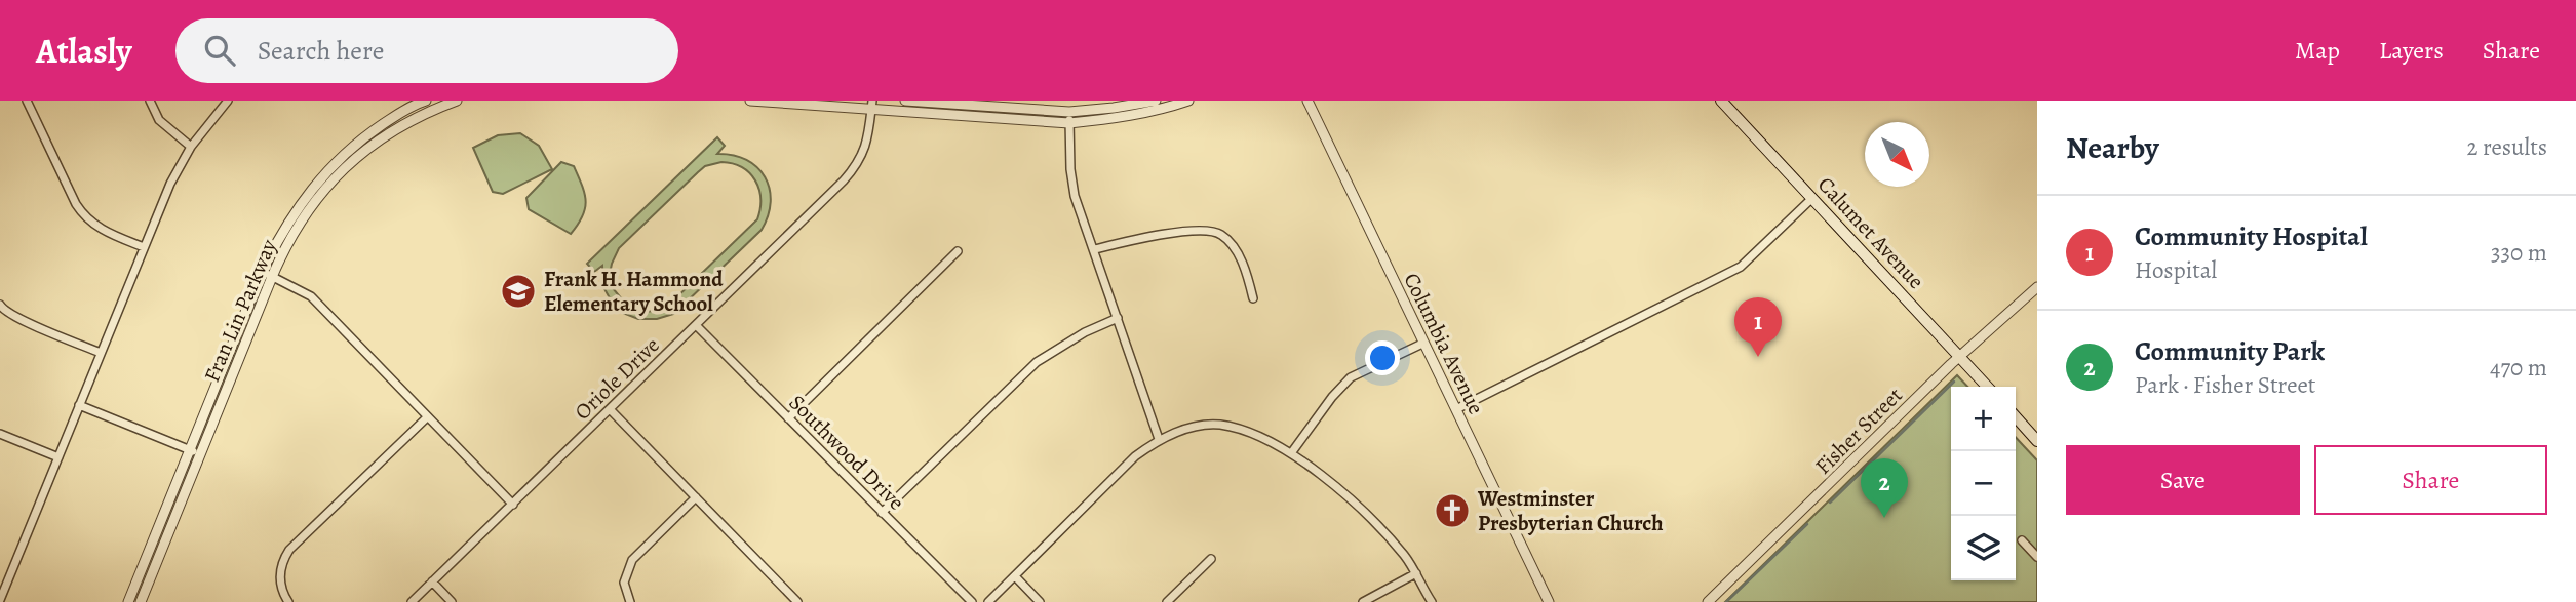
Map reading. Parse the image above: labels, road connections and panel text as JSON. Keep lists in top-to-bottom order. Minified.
{"streets":{"main road":["Calumet Avenue"],"street":["Fran Lin Parkway","Columbia Avenue","Oriole Drive","Fisher Street","Southwood Drive"]},"crossings":[["Calumet Avenue","Fisher Street"],["Oriole Drive","Southwood Drive"]],"places":{"school or university":["Frank H. Hammond Elementary School"],"church":["Westminster Presbyterian Church"]},"north":"bottom right","page":{"header":"Atlasly","search":"Search here","nav":["Map","Layers","Share"],"heading":["Nearby","2 results"],"list":[{"mark":"1","name":"Community Hospital","note":"Hospital","value":"330 m"},{"mark":"2","name":"Community Park","note":"Park · Fisher Street","value":"470 m"}],"pins":["1","2"],"map_buttons":["+","−"],"buttons":["Save","Share"]}}
